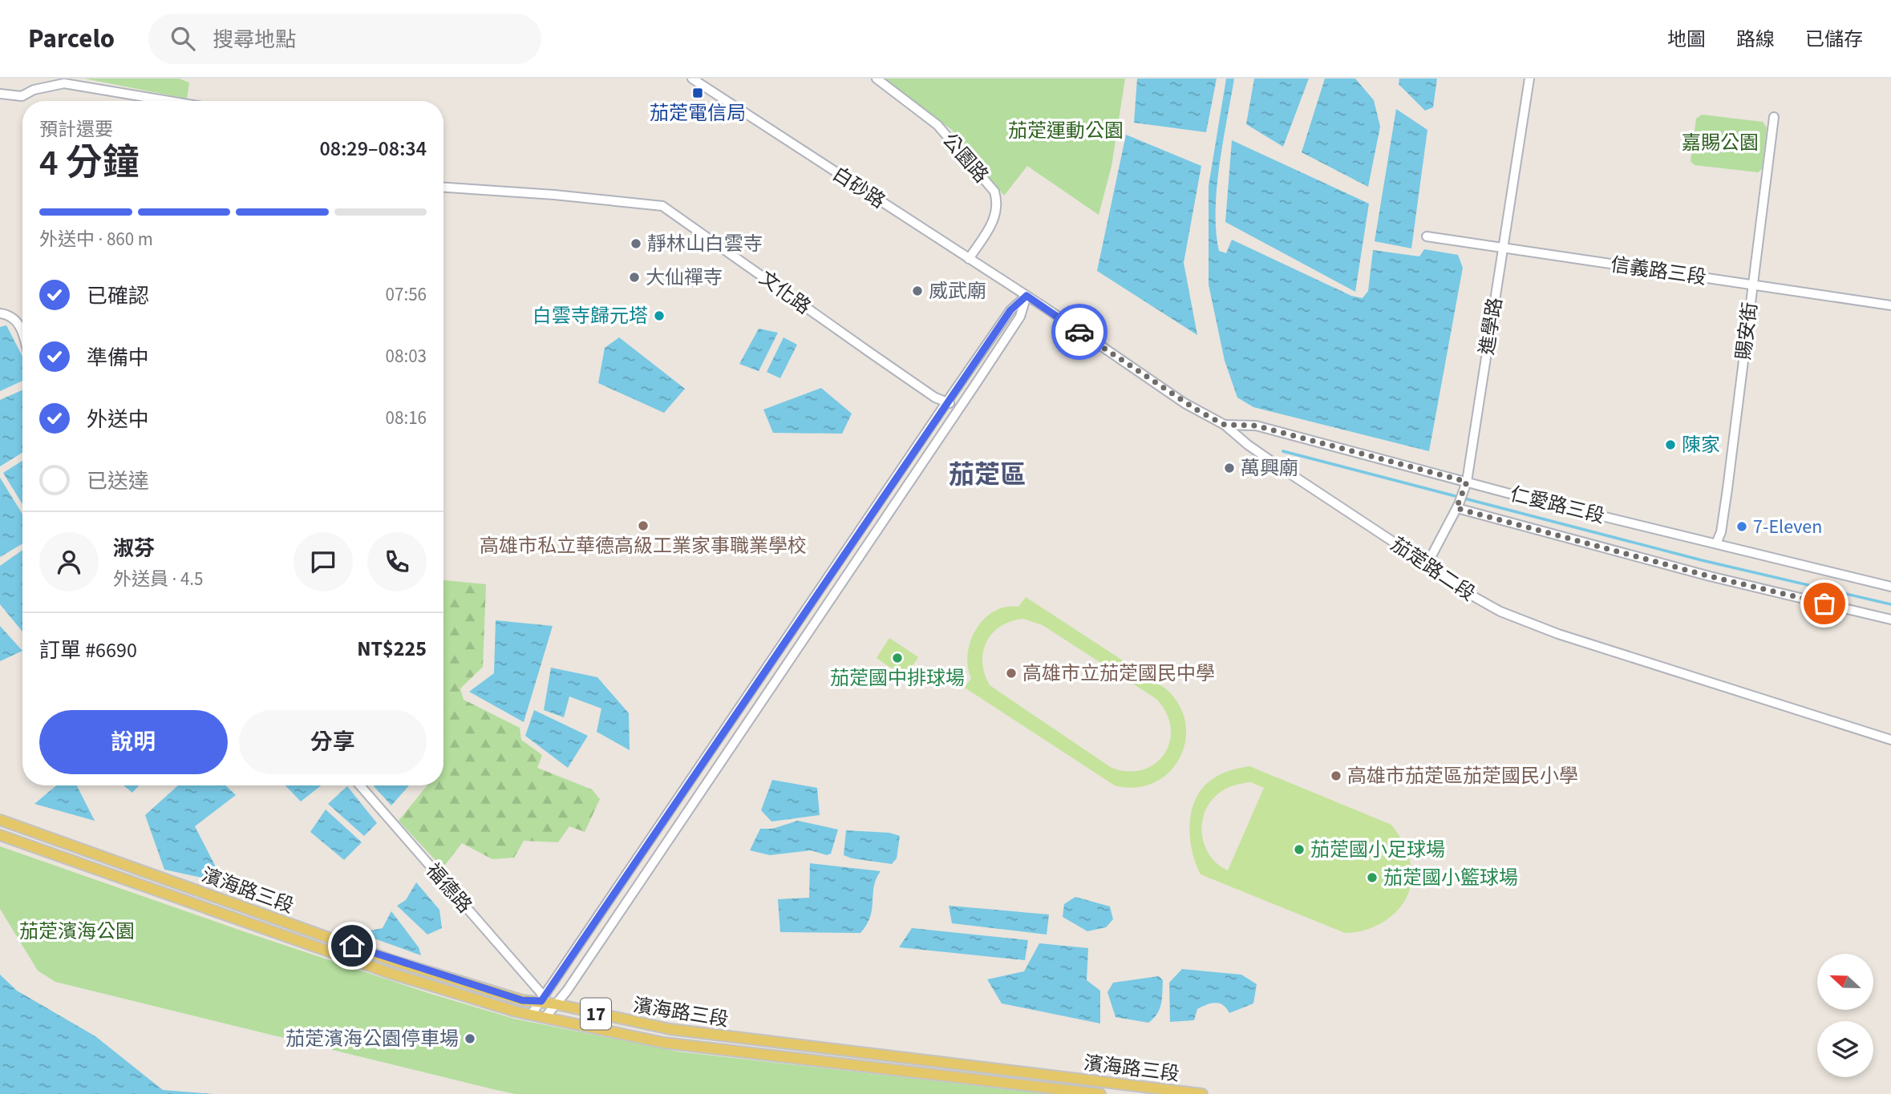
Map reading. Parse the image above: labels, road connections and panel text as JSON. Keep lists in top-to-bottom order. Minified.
{"streets":{"main road":["濱海路三段","17"],"street":["公園路","白砂路","信義路三段","文化路","進學路","賜安街","仁愛路三段","茄萣路二段","福德路"]},"crossings":[["公園路","白砂路"],["白砂路","茄萣路二段"],["信義路三段","進學路"],["信義路三段","賜安街"],["進學路","仁愛路三段"],["進學路","茄萣路二段"],["賜安街","仁愛路三段"],["仁愛路三段","茄萣路二段"],["福德路","濱海路三段"]],"districts":["茄萣區"],"parks":["茄萣運動公園","嘉賜公園","茄萣濱海公園"],"places":{"transit":["茄萣電信局"],"other":["靜林山白雲寺","大仙禪寺","威武廟","白雲寺歸元塔","陳家","萬興廟","高雄市私立華德高級工業家事職業學校","7-Eleven","茄萣國中排球場","高雄市立茄萣國民中學","高雄市茄萣區茄萣國民小學","茄萣國小足球場","茄萣國小籃球場","茄萣濱海公園停車場"]},"north":"left","page":{"header":"Parcelo","search":"搜尋地點","nav":["地圖","路線","已儲存"],"heading":["4 分鐘","預計還要","08:29–08:34"],"panel":["淑芬","外送員 · 4.5","訂單 #6690","NT$225"],"bar":"外送中 · 860 m","list":[["已確認","07:56"],["準備中","08:03"],["外送中","08:16"],"已送達"],"buttons":["說明","分享"]}}
